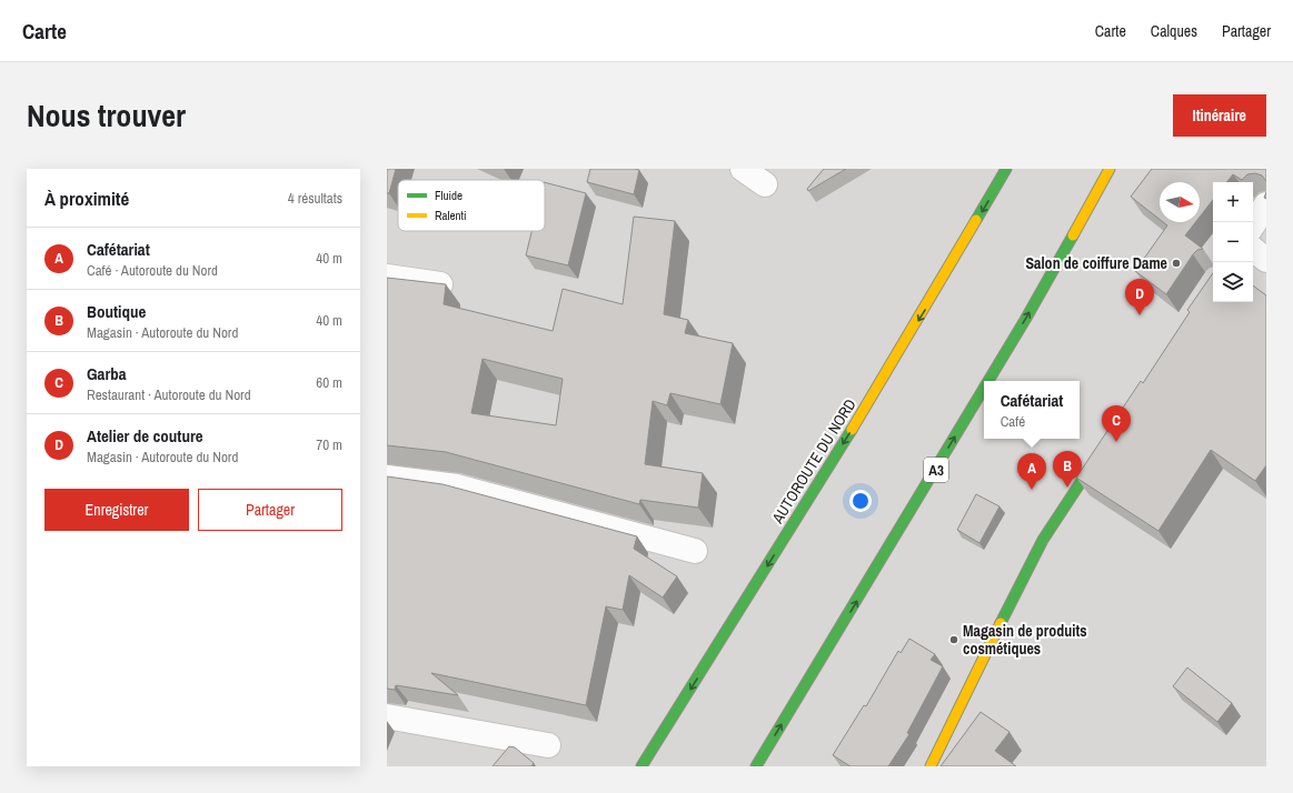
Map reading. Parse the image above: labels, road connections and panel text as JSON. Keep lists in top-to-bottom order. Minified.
{"streets":{"main road":["AUTOROUTE DU NORD","A3"]},"one_way":["AUTOROUTE DU NORD"],"places":["Salon de coiffure Dame","Magasin de produits cosmétiques"],"legend":["Fluide","Ralenti"],"north":"right","page":{"header":"Carte","nav":["Carte","Calques","Partager"],"title":"Nous trouver","buttons":["Itinéraire",["Enregistrer","Partager"]],"heading":["À proximité","4 résultats"],"map_buttons":["+","−"],"list":[{"mark":"A","name":"Cafétariat","note":"Café · Autoroute du Nord","value":"40 m"},{"mark":"B","name":"Boutique","note":"Magasin · Autoroute du Nord","value":"40 m"},{"mark":"C","name":"Garba","note":"Restaurant · Autoroute du Nord","value":"60 m"},{"mark":"D","name":"Atelier de couture","note":"Magasin · Autoroute du Nord","value":"70 m"}],"pins":["D","C","B","A"],"popup":["Cafétariat","Café"]}}
